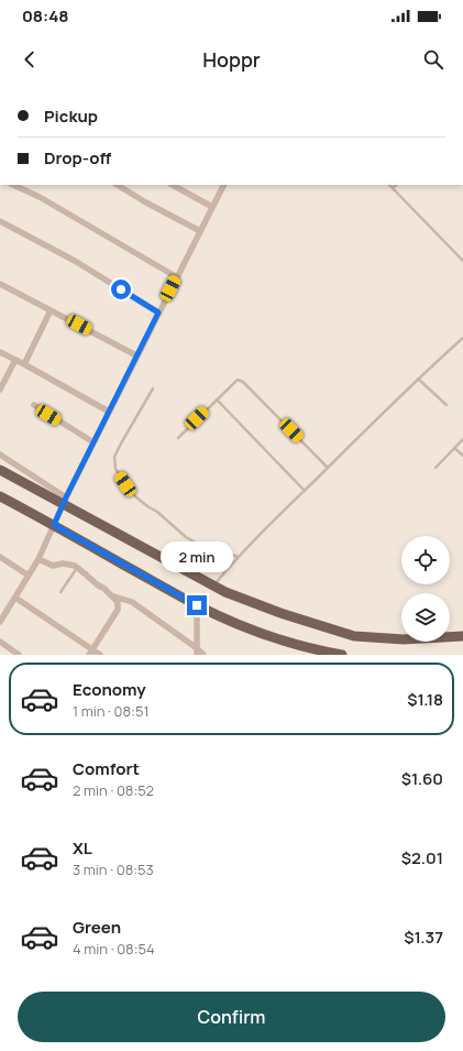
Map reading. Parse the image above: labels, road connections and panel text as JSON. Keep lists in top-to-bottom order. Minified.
{"page":{"status":"08:48","header":"Hoppr","banner":["Pickup","Drop-off"],"bubble":"2 min","list":[{"name":"Economy","note":"1 min · 08:51","value":"$1.18"},{"name":"Comfort","note":"2 min · 08:52","value":"$1.60"},{"name":"XL","note":"3 min · 08:53","value":"$2.01"},{"name":"Green","note":"4 min · 08:54","value":"$1.37"}],"buttons":"Confirm"}}
